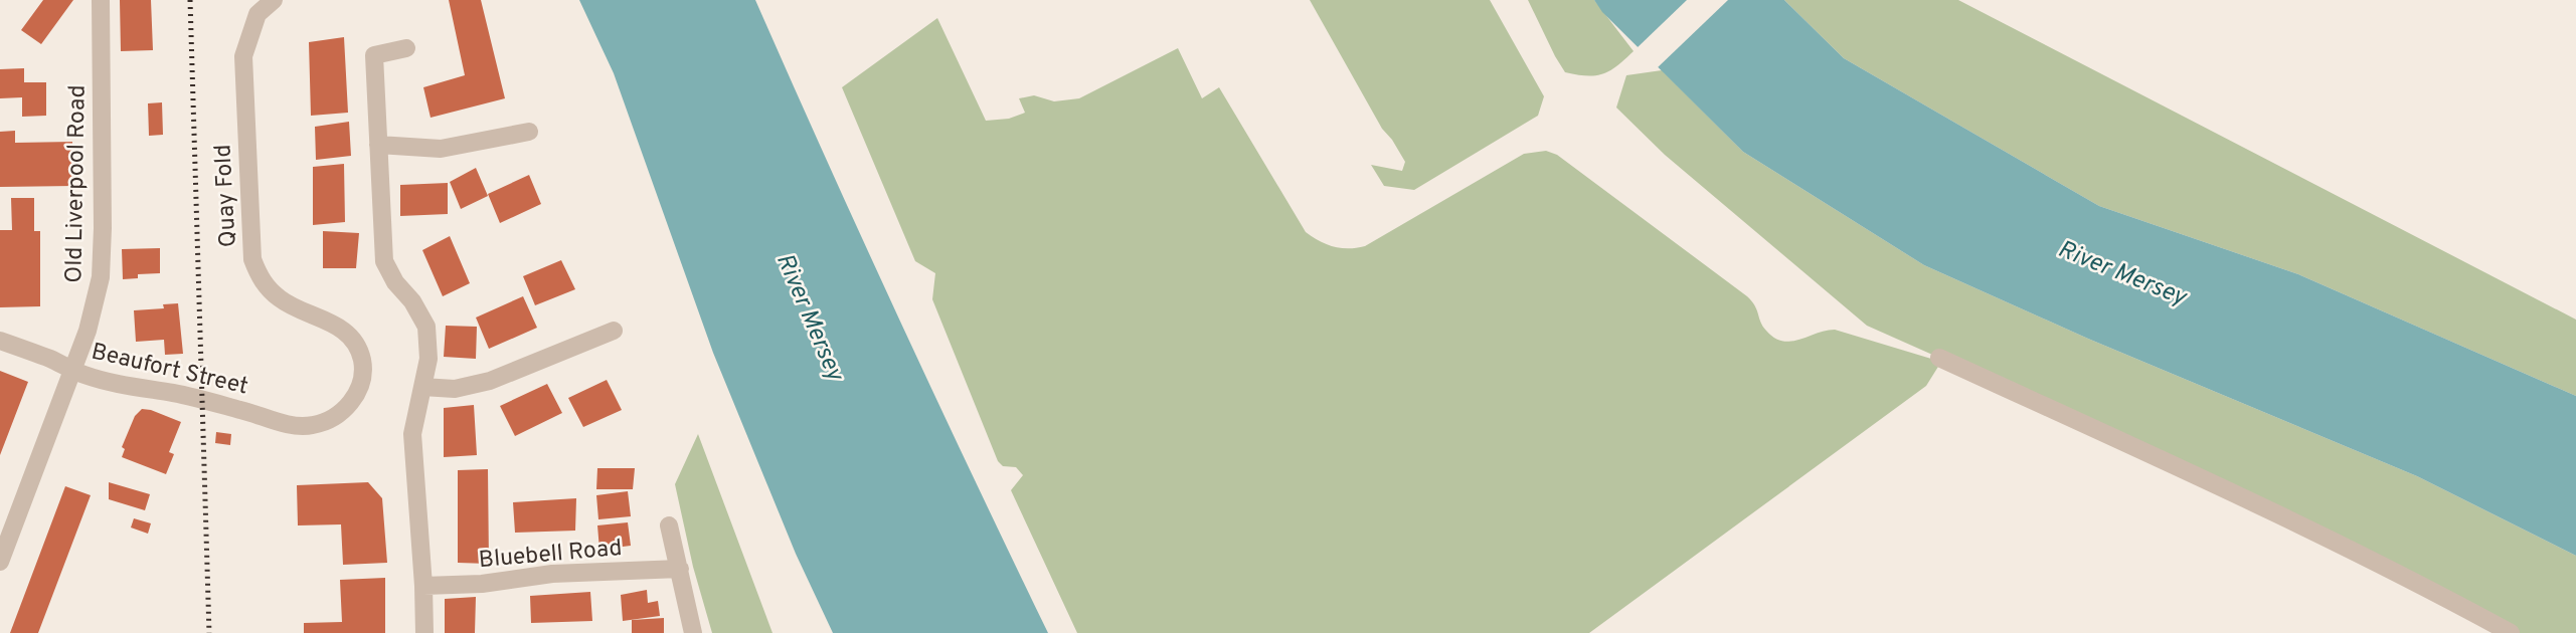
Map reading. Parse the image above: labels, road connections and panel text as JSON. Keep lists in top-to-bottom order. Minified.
{"streets":{"street":["Old Liverpool Road","Quay Fold","Beaufort Street","Bluebell Road"]},"crossings":[["Old Liverpool Road","Beaufort Street"],["Quay Fold","Beaufort Street"]],"water":["River Mersey"]}
